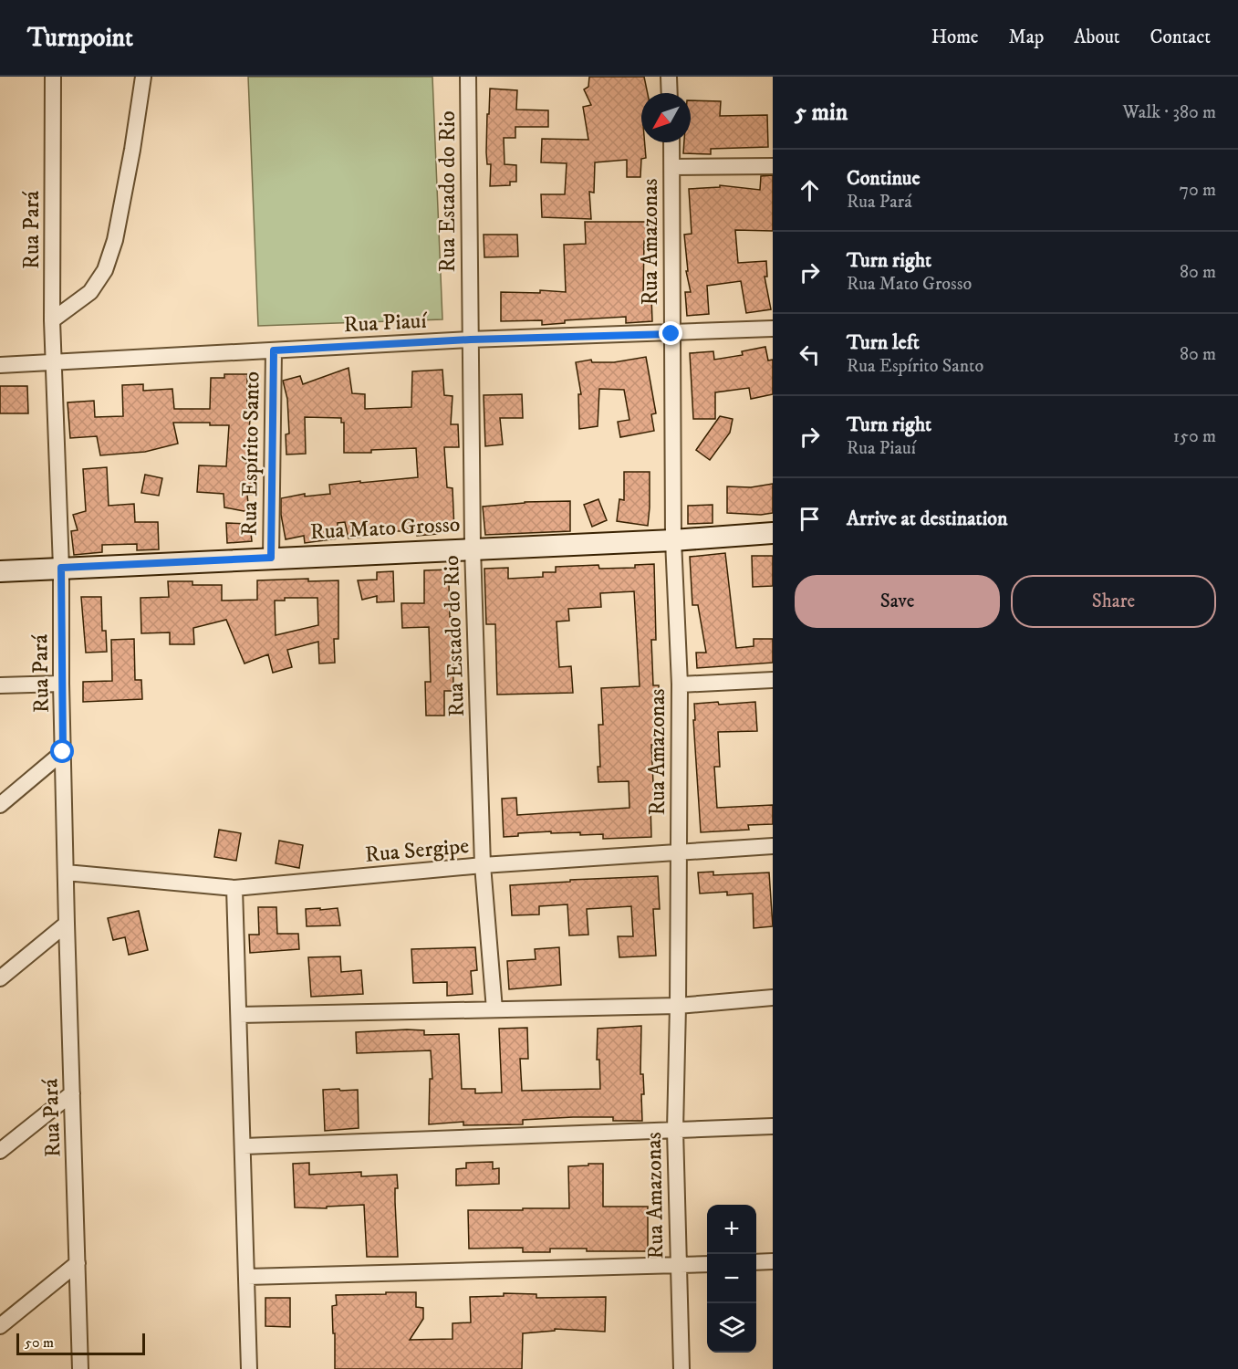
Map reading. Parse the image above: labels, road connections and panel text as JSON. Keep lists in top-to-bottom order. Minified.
{"streets":{"street":["Rua Estado do Rio","Rua Pará","Rua Amazonas","Rua Piauí","Rua Espírito Santo","Rua Mato Grosso","Rua Sergipe"]},"crossings":[["Rua Estado do Rio","Rua Piauí"],["Rua Estado do Rio","Rua Mato Grosso"],["Rua Estado do Rio","Rua Sergipe"],["Rua Pará","Rua Piauí"],["Rua Pará","Rua Mato Grosso"],["Rua Pará","Rua Sergipe"],["Rua Amazonas","Rua Piauí"],["Rua Amazonas","Rua Mato Grosso"],["Rua Amazonas","Rua Sergipe"],["Rua Piauí","Rua Espírito Santo"],["Rua Espírito Santo","Rua Mato Grosso"]],"scale_bar":"50 m","north":"bottom left","page":{"header":"Turnpoint","nav":["Home","Map","About","Contact"],"heading":["5 min","Walk · 380 m"],"list":[["Continue","Rua Pará","70 m"],["Turn right","Rua Mato Grosso","80 m"],["Turn left","Rua Espírito Santo","80 m"],["Turn right","Rua Piauí","150 m"],"Arrive at destination"],"buttons":["Save","Share"],"map_buttons":["+","−"],"scale":"50 m"}}
